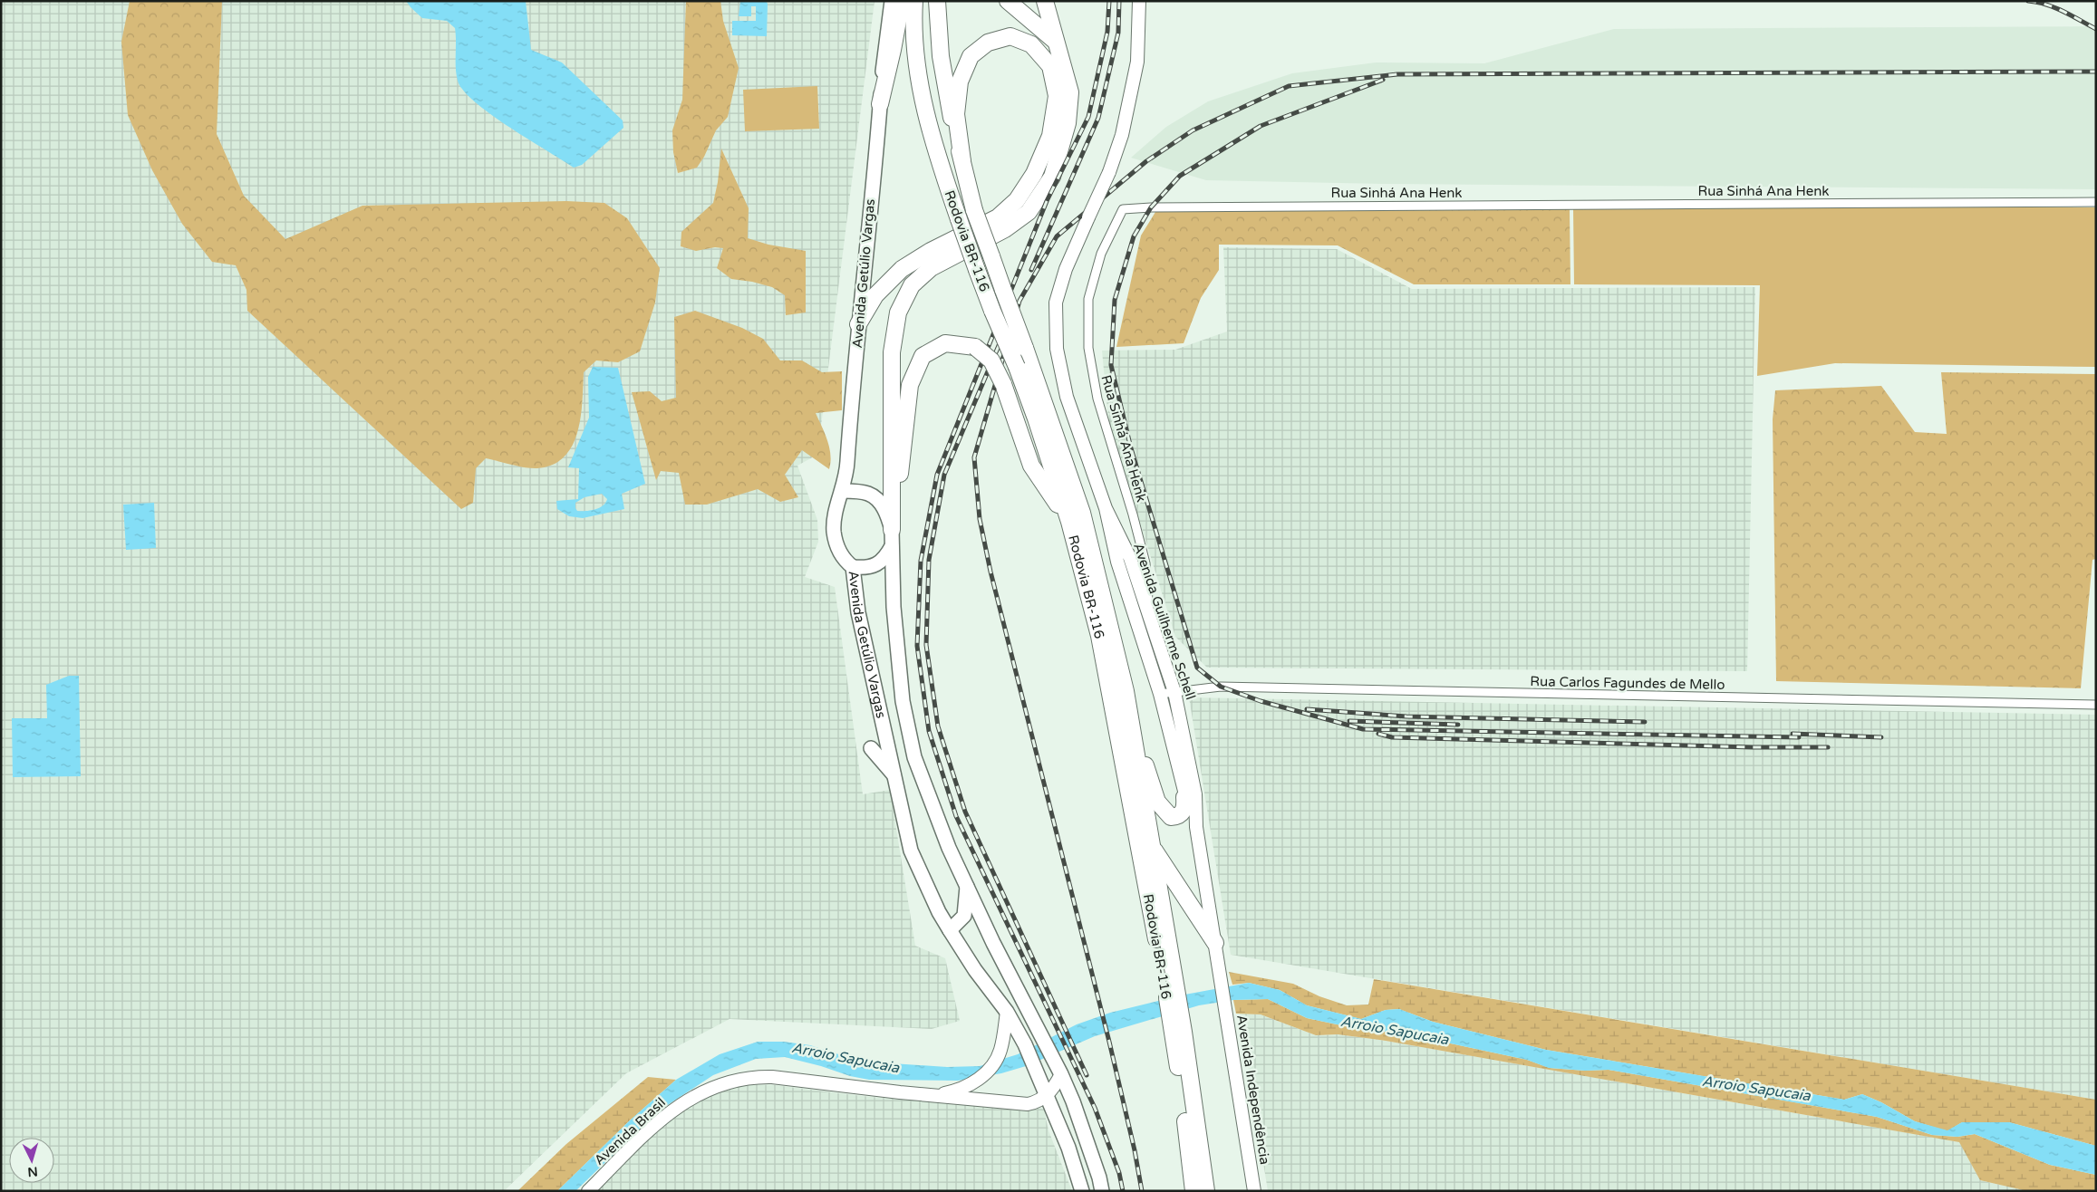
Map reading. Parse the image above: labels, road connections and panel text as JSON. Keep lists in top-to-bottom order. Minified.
{"streets":{"highway":["Rodovia BR-116"],"main road":["Avenida Getúlio Vargas","Avenida Guilherme Schell","Avenida Independência","Avenida Brasil"],"street":["Rua Sinhá Ana Henk","Rua Carlos Fagundes de Mello"]},"crossings":[["Rua Sinhá Ana Henk","Avenida Guilherme Schell"],["Avenida Getúlio Vargas","Avenida Brasil"],["Avenida Guilherme Schell","Rua Carlos Fagundes de Mello"],["Avenida Guilherme Schell","Avenida Independência"]],"water":["Arroio Sapucaia"],"north":"bottom"}
